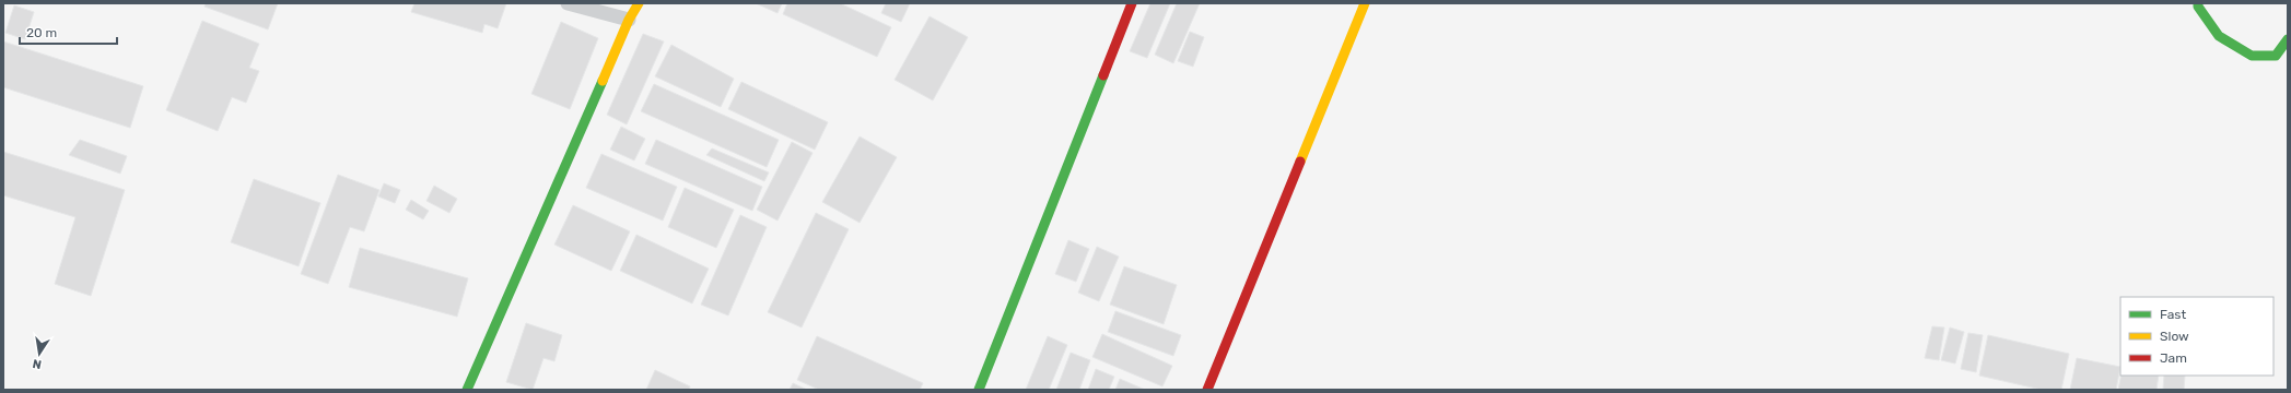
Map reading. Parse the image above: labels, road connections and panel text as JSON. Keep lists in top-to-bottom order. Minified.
{"legend":["Fast","Slow","Jam"],"scale_bar":"20 m","north":"bottom"}
